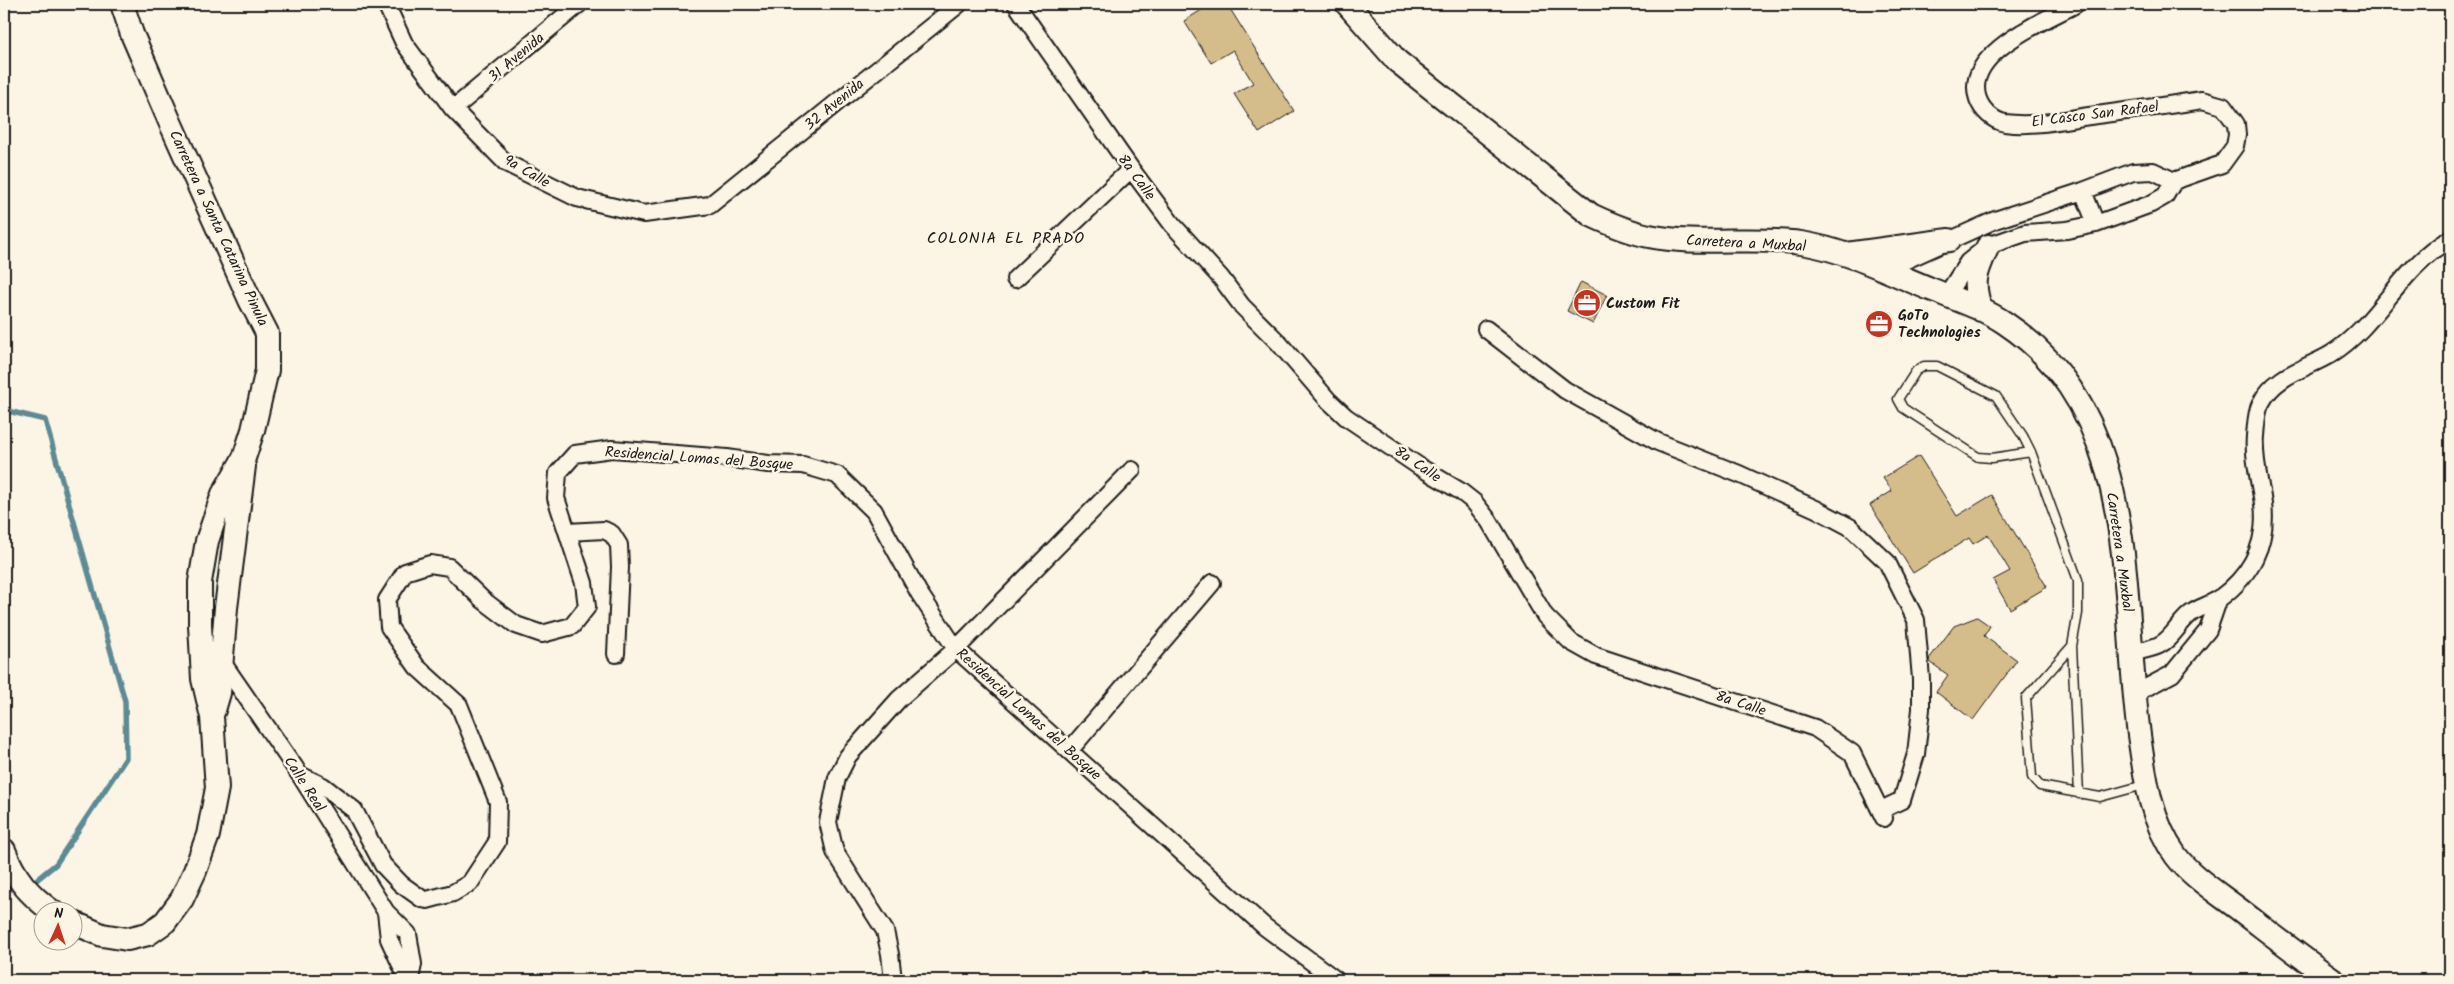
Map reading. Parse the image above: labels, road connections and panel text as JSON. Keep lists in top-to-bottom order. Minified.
{"streets":{"main road":["Carretera a Santa Catarina Pinula","Carretera a Muxbal"],"street":["31 Avenida","32 Avenida","El Casco San Rafael","9a Calle","8a Calle","Residencial Lomas del Bosque","Calle Real"]},"crossings":[["31 Avenida","9a Calle"],["32 Avenida","9a Calle"],["Carretera a Santa Catarina Pinula","Calle Real"],["Residencial Lomas del Bosque","Calle Real"]],"districts":["COLONIA EL PRADO"],"places":{"office":["Custom Fit","GoTo Technologies"]},"north":"top"}
